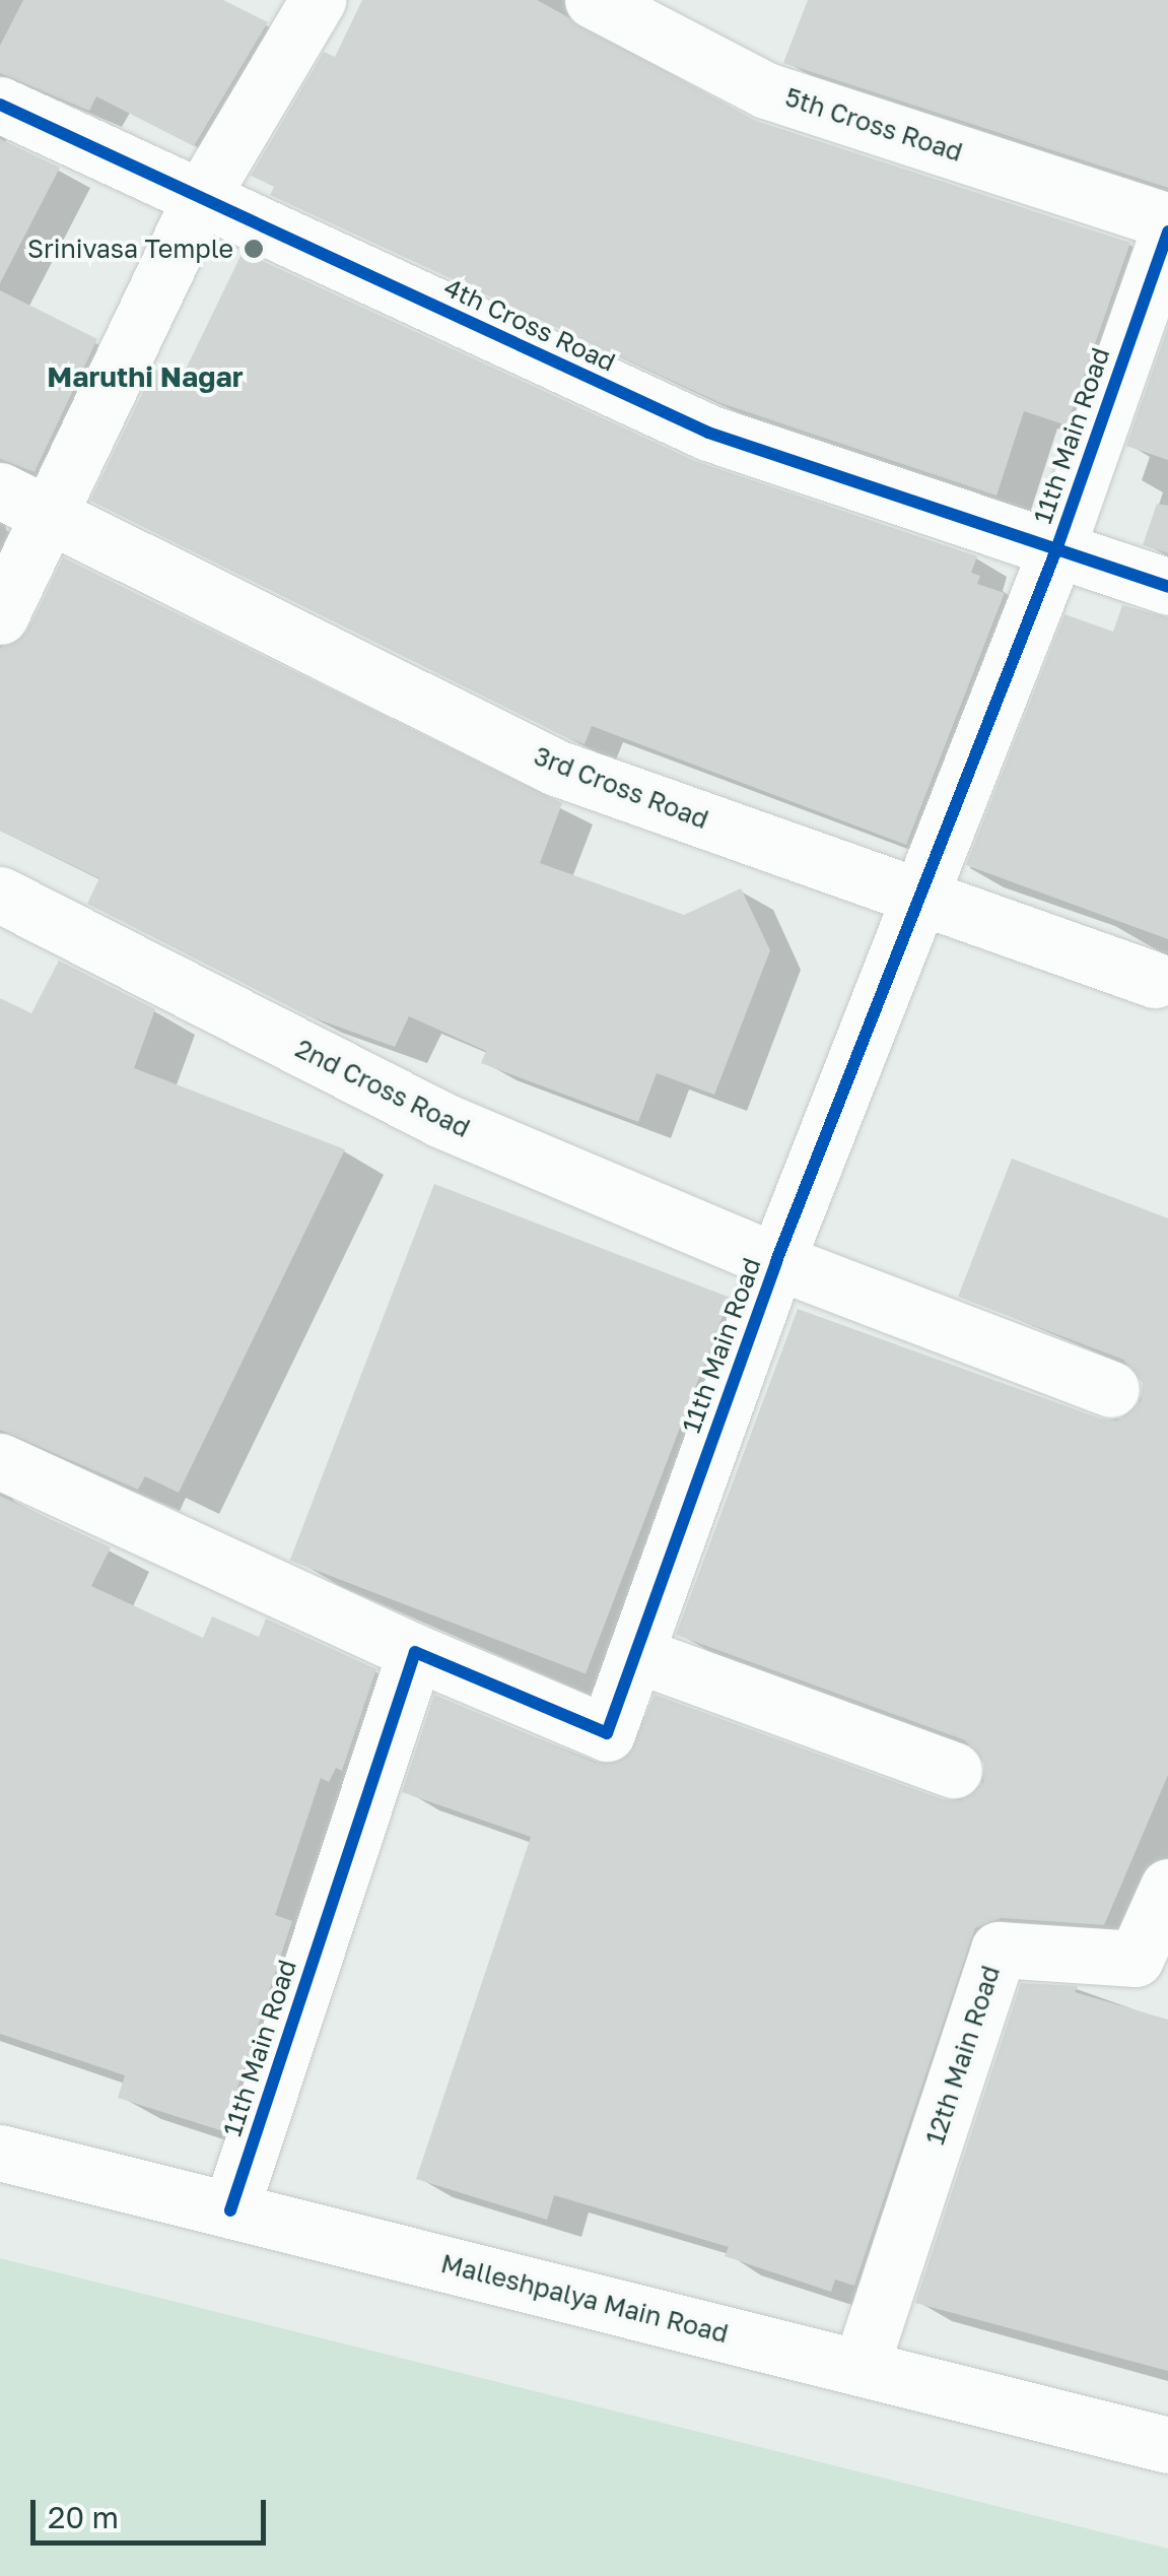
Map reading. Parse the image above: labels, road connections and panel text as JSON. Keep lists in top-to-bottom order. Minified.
{"streets":{"street":["5th Cross Road","4th Cross Road","11th Main Road","3rd Cross Road","2nd Cross Road","12th Main Road","Malleshpalya Main Road"]},"crossings":[["4th Cross Road","11th Main Road"],["11th Main Road","3rd Cross Road"],["11th Main Road","2nd Cross Road"],["11th Main Road","Malleshpalya Main Road"],["12th Main Road","Malleshpalya Main Road"]],"districts":["Maruthi Nagar"],"places":["Srinivasa Temple"],"scale_bar":"20 m"}
